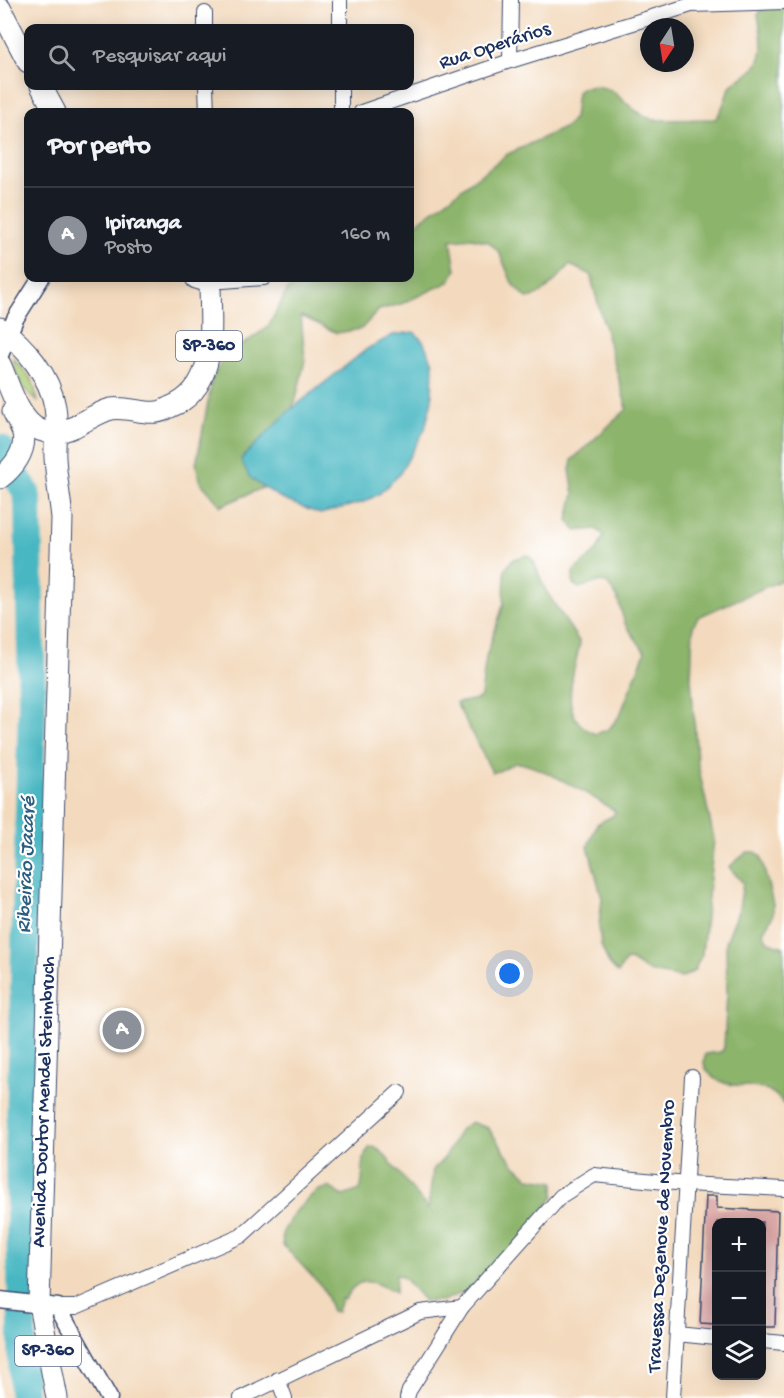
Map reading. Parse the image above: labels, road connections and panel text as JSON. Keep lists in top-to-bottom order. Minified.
{"streets":{"main road":["SP-360","Avenida Doutor Mendel Steimbruch"],"street":["Rua Operários","Travessa Dezenove de Novembro"]},"crossings":[["SP-360","Avenida Doutor Mendel Steimbruch"]],"water":["Ribeirão Jacaré"],"north":"bottom","page":{"search":"Pesquisar aqui","heading":"Por perto","list":[{"mark":"A","name":"Ipiranga","note":"Posto","value":"160 m"}],"pins":"A","map_buttons":["+","−"]}}
